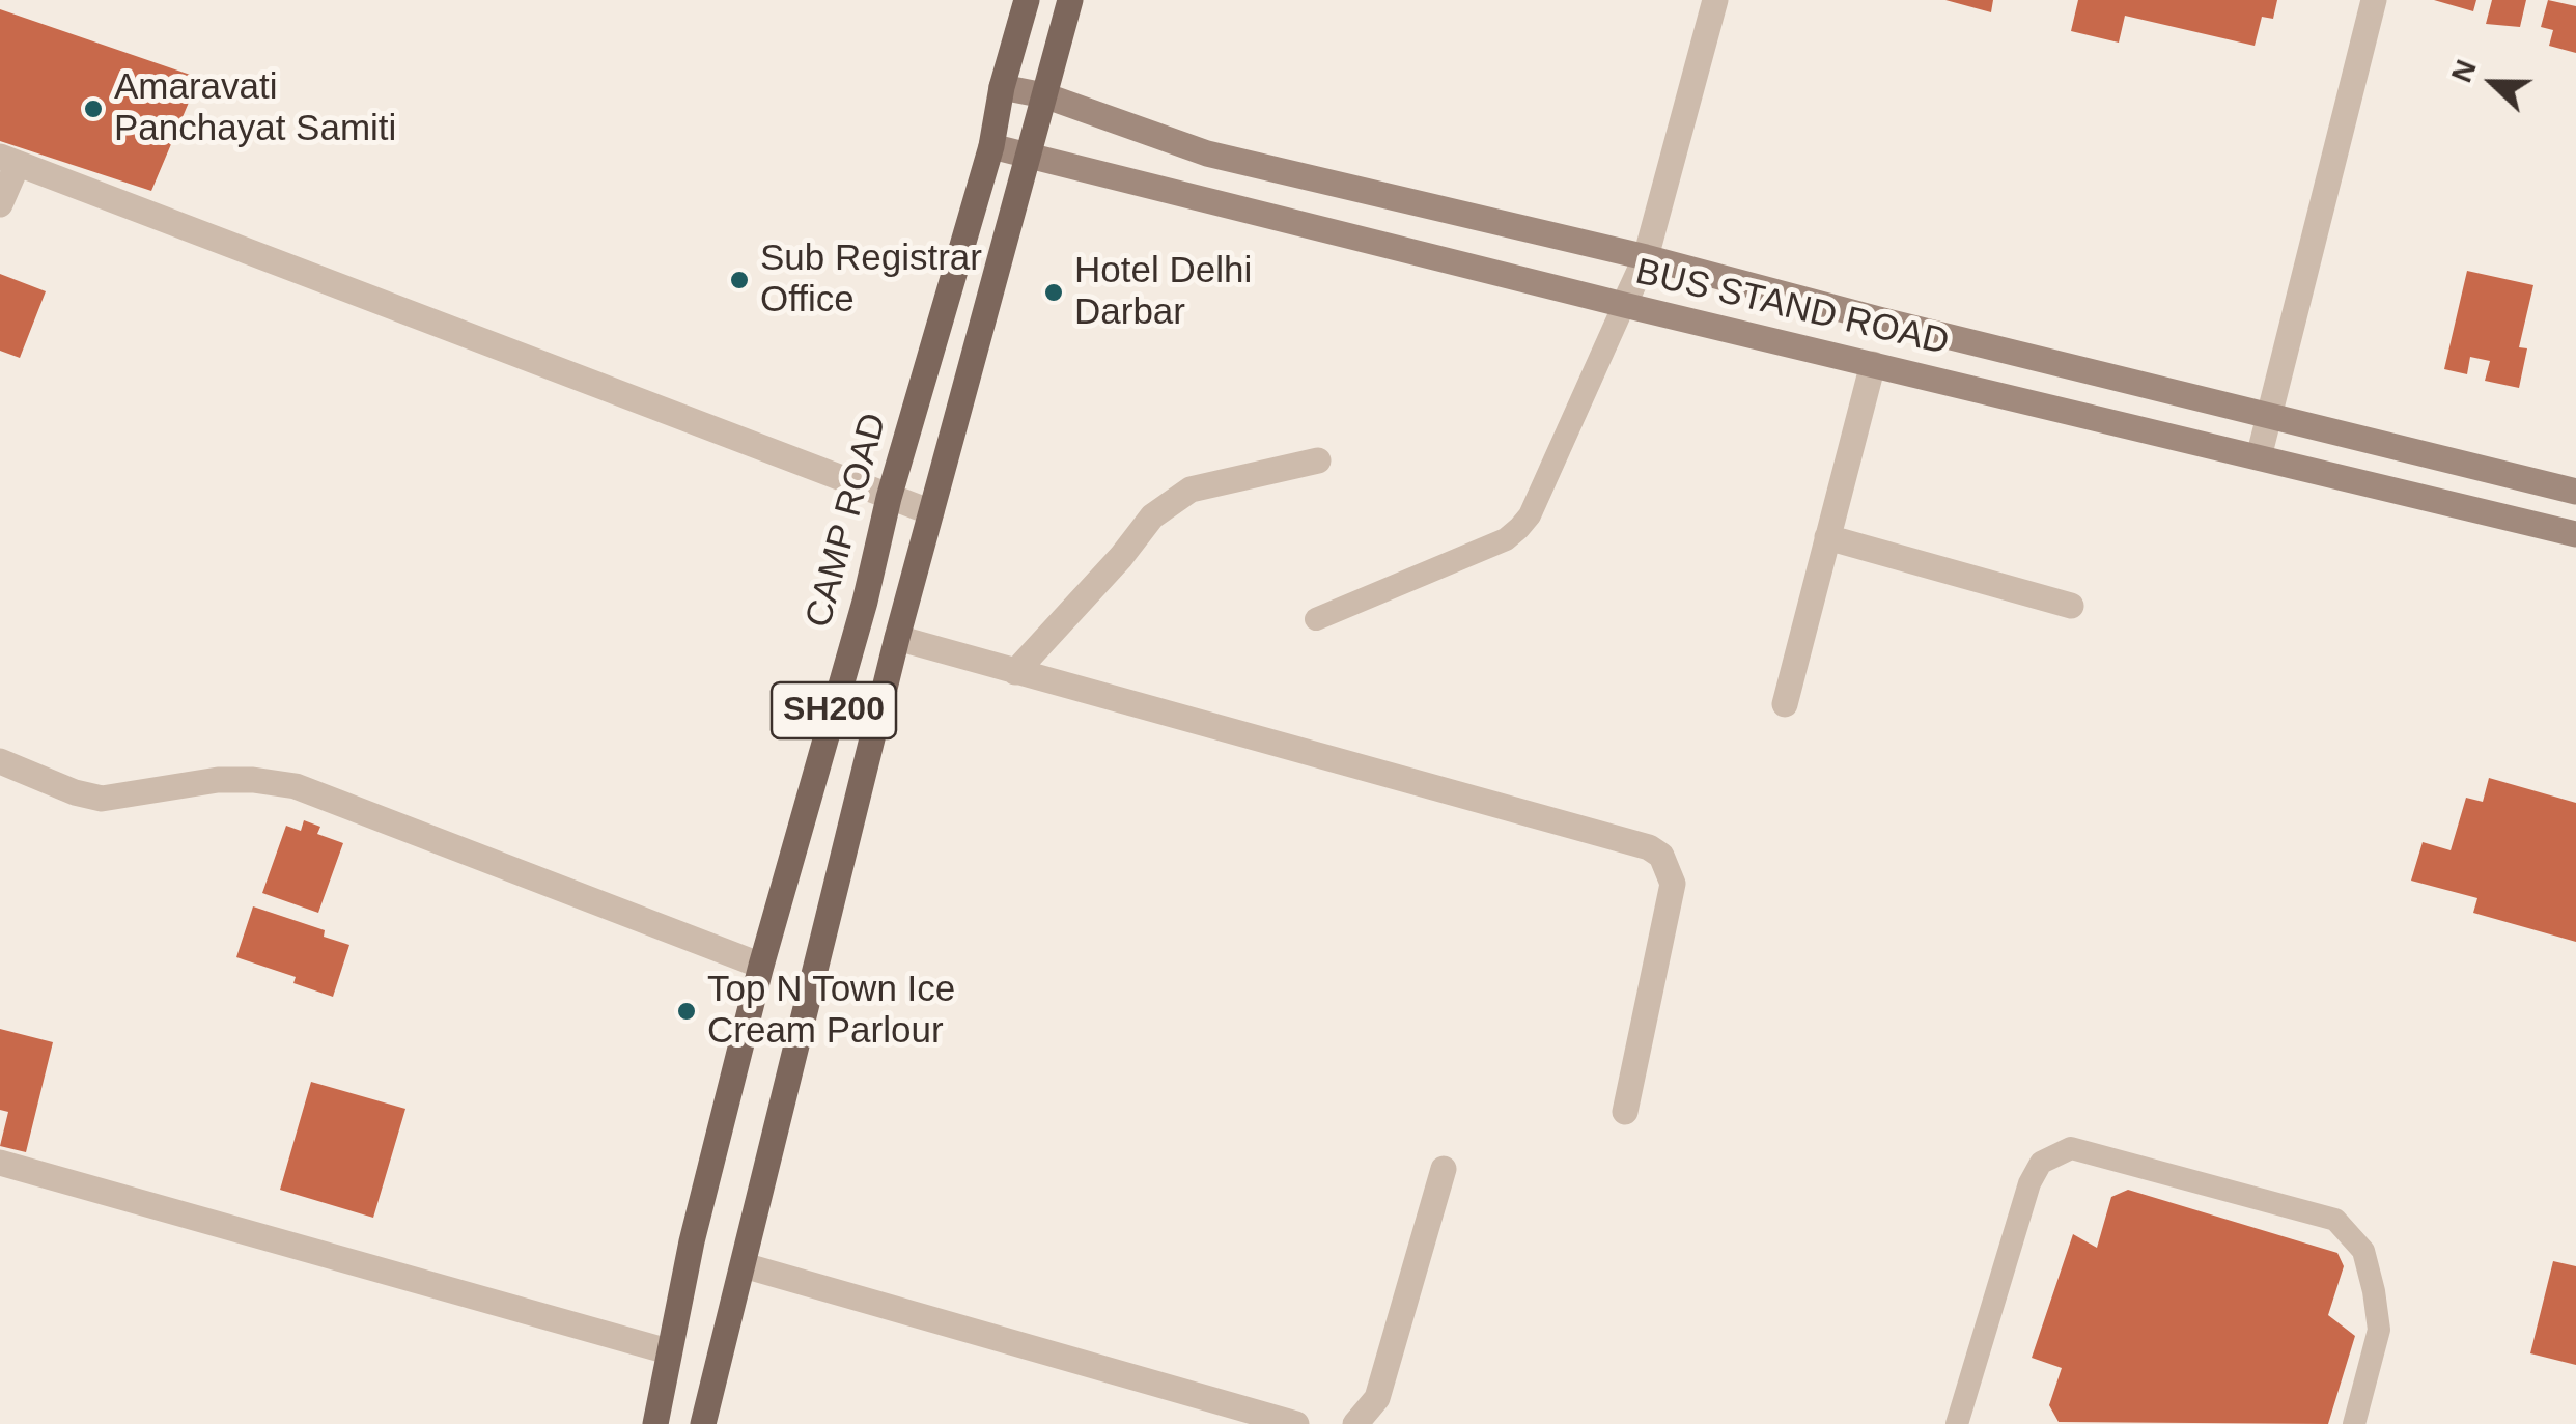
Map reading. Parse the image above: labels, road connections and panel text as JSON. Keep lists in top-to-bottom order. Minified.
{"streets":{"main road":["CAMP ROAD","SH200"],"street":["BUS STAND ROAD"]},"crossings":[["BUS STAND ROAD","CAMP ROAD"],["BUS STAND ROAD","SH200"]],"places":["Amaravati Panchayat Samiti","Sub Registrar Office","Hotel Delhi Darbar","Top N Town Ice Cream Parlour"],"north":"left"}
